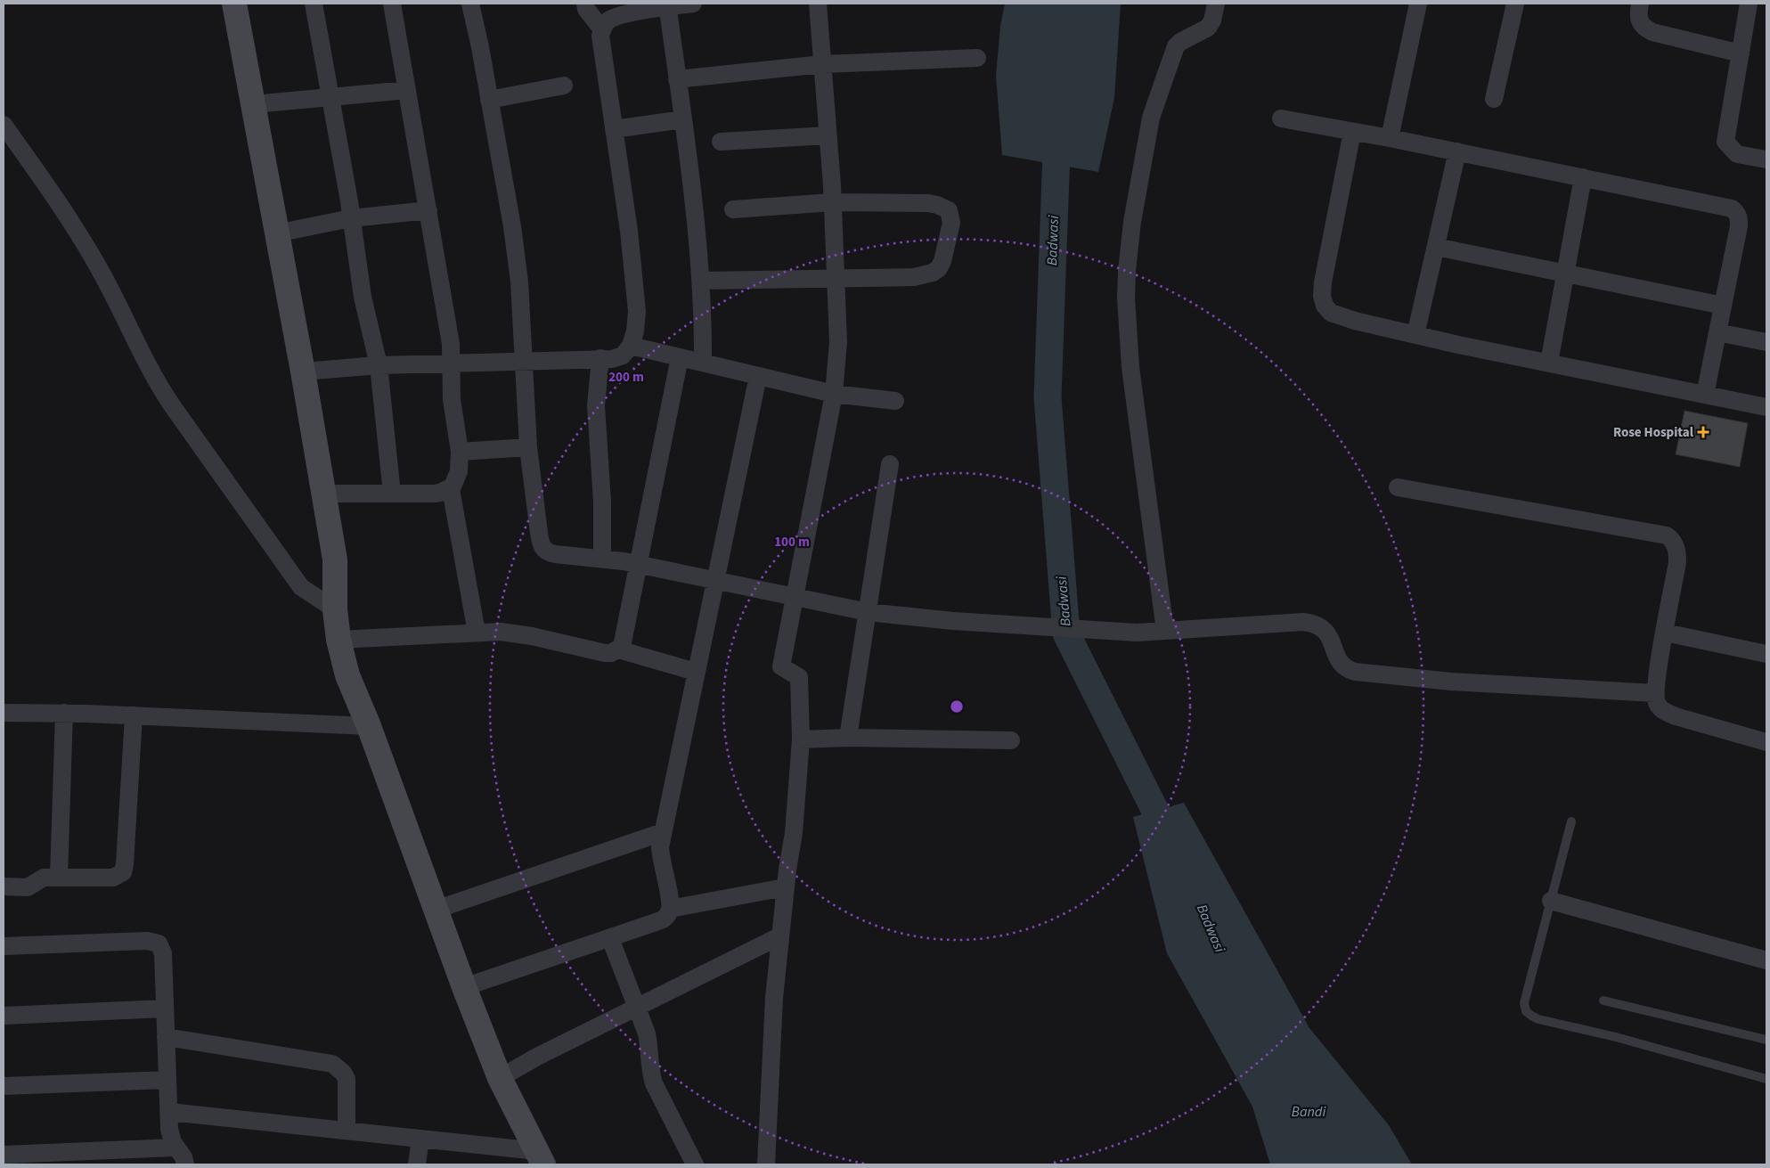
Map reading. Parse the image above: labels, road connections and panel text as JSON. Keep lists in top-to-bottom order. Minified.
{"water":["Badwasi","Bandi"],"places":{"health":["Rose Hospital"]},"rings":["200 m","100 m"]}
